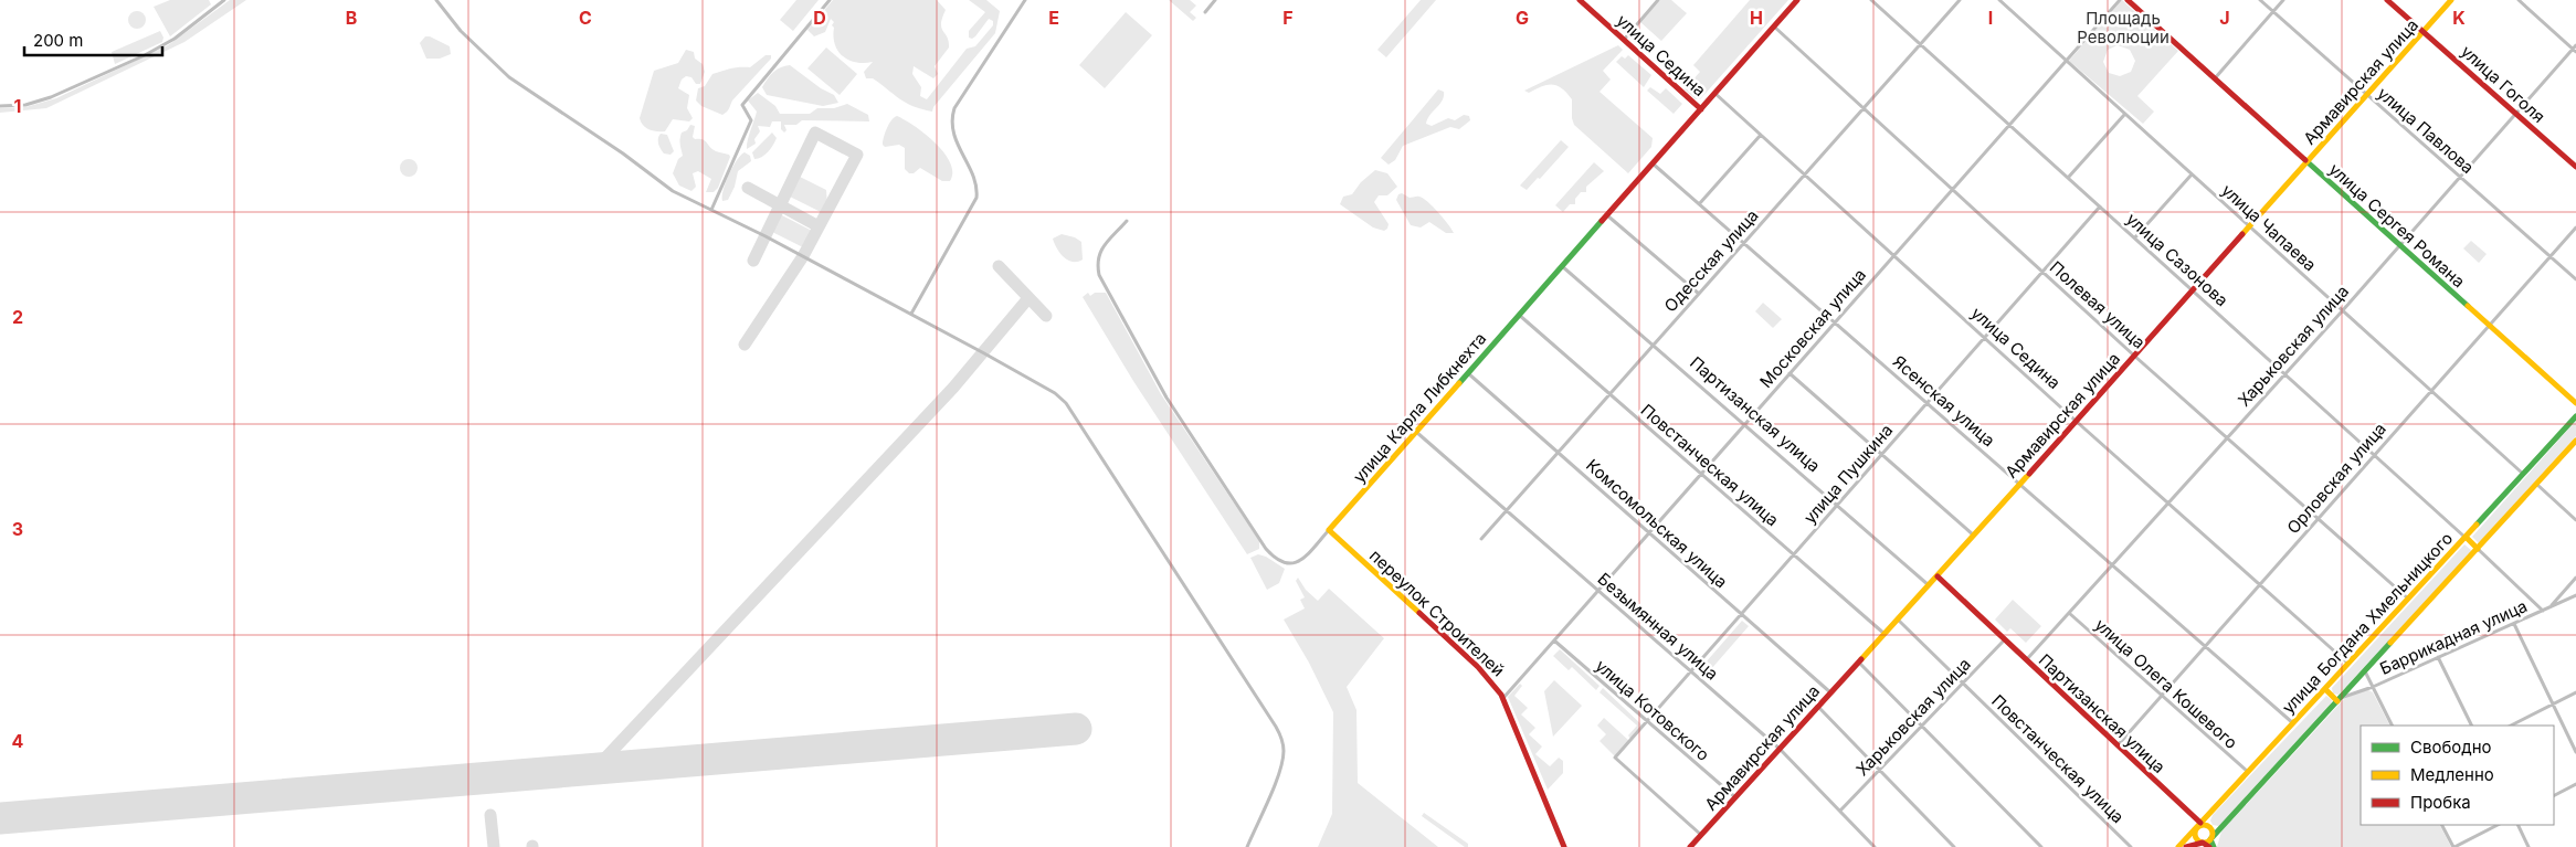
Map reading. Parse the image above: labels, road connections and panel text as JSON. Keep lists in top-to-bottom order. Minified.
{"streets":{"street":["улица Седина","Армавирская улица","улица Гоголя","улица Павлова","улица Сергея Романа","улица Чапаева","улица Сазонова","Одесская улица","Полевая улица","Московская улица","Харьковская улица","Ясенская улица","улица Карла Либкнехта","Партизанская улица","Повстанческая улица","улица Пушкина","Орловская улица","Комсомольская улица","переулок Строителей","улица Богдана Хмельницкого","Безымянная улица","Баррикадная улица","улица Олега Кошевого","улица Котовского"]},"crossings":[["улица Седина","Армавирская улица"],["улица Седина","Одесская улица"],["улица Седина","Московская улица"],["улица Седина","Харьковская улица"],["улица Седина","улица Карла Либкнехта"],["улица Седина","улица Пушкина"],["улица Седина","Орловская улица"],["улица Седина","улица Богдана Хмельницкого"],["Армавирская улица","улица Гоголя"],["Армавирская улица","улица Павлова"],["Армавирская улица","улица Сергея Романа"],["Армавирская улица","улица Чапаева"],["Армавирская улица","улица Сазонова"],["Армавирская улица","Полевая улица"],["Армавирская улица","Ясенская улица"],["Армавирская улица","Партизанская улица"],["Армавирская улица","Повстанческая улица"],["Армавирская улица","улица Пушкина"],["Армавирская улица","Комсомольская улица"],["Армавирская улица","Безымянная улица"],["Армавирская улица","улица Котовского"],["улица Гоголя","Харьковская улица"],["улица Павлова","Харьковская улица"],["улица Павлова","Орловская улица"],["улица Сергея Романа","Харьковская улица"],["улица Сергея Романа","Орловская улица"],["улица Чапаева","Московская улица"],["улица Чапаева","Харьковская улица"],["улица Чапаева","Орловская улица"],["улица Чапаева","улица Богдана Хмельницкого"],["улица Сазонова","Одесская улица"],["улица Сазонова","Московская улица"],["улица Сазонова","Харьковская улица"],["улица Сазонова","улица Пушкина"],["улица Сазонова","Орловская улица"],["улица Сазонова","улица Богдана Хмельницкого"],["Одесская улица","Полевая улица"],["Одесская улица","Ясенская улица"],["Одесская улица","Партизанская улица"],["Одесская улица","Повстанческая улица"],["Одесская улица","Комсомольская улица"],["Одесская улица","Безымянная улица"],["Полевая улица","Московская улица"],["Полевая улица","Харьковская улица"],["Полевая улица","улица Карла Либкнехта"],["Полевая улица","улица Пушкина"],["Полевая улица","Орловская улица"],["Полевая улица","улица Богдана Хмельницкого"],["Московская улица","Ясенская улица"],["Московская улица","Партизанская улица"],["Московская улица","Повстанческая улица"],["Московская улица","Комсомольская улица"],["Московская улица","переулок Строителей"],["Московская улица","Безымянная улица"],["Московская улица","улица Котовского"],["Харьковская улица","Ясенская улица"],["Харьковская улица","Партизанская улица"],["Харьковская улица","Повстанческая улица"],["Харьковская улица","Безымянная улица"],["Харьковская улица","улица Олега Кошевого"],["Ясенская улица","улица Карла Либкнехта"],["Ясенская улица","улица Пушкина"],["Ясенская улица","Орловская улица"],["Ясенская улица","улица Богдана Хмельницкого"],["улица Карла Либкнехта","Партизанская улица"],["улица Карла Либкнехта","Повстанческая улица"],["улица Карла Либкнехта","Комсомольская улица"],["улица Карла Либкнехта","переулок Строителей"],["улица Карла Либкнехта","Безымянная улица"],["Партизанская улица","улица Пушкина"],["Партизанская улица","Орловская улица"],["Партизанская улица","улица Богдана Хмельницкого"],["Повстанческая улица","улица Пушкина"],["улица Пушкина","Комсомольская улица"],["улица Пушкина","Безымянная улица"],["улица Пушкина","улица Котовского"],["Орловская улица","улица Олега Кошевого"],["улица Богдана Хмельницкого","Баррикадная улица"],["улица Богдана Хмельницкого","улица Олега Кошевого"]],"parks":["Площадь Революции"],"legend":["Свободно","Медленно","Пробка"],"scale_bar":"200 m","grid":{"columns":["B","C","D","E","F","G","H","I","J","K"],"rows":["1","2","3","4"]}}
